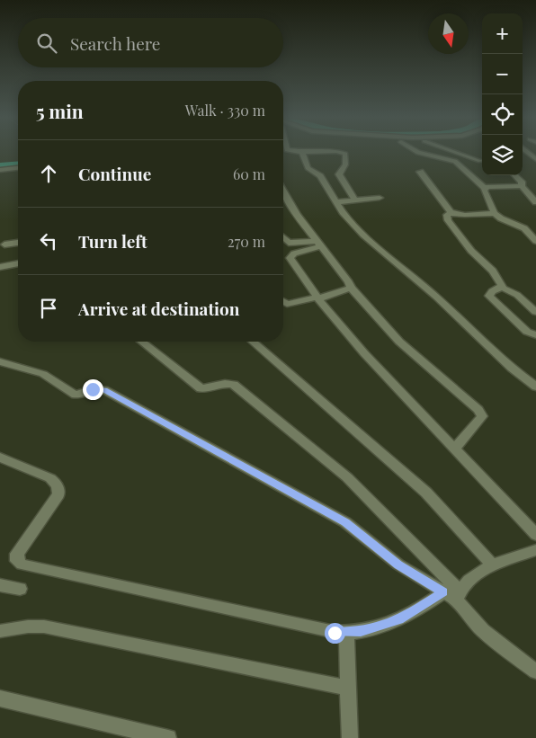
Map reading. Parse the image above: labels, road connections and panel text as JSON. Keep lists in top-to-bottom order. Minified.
{"north":"bottom","page":{"map_buttons":["+","−"],"search":"Search here","heading":["5 min","Walk · 330 m"],"list":[["Continue","60 m"],["Turn left","270 m"],"Arrive at destination"]}}
